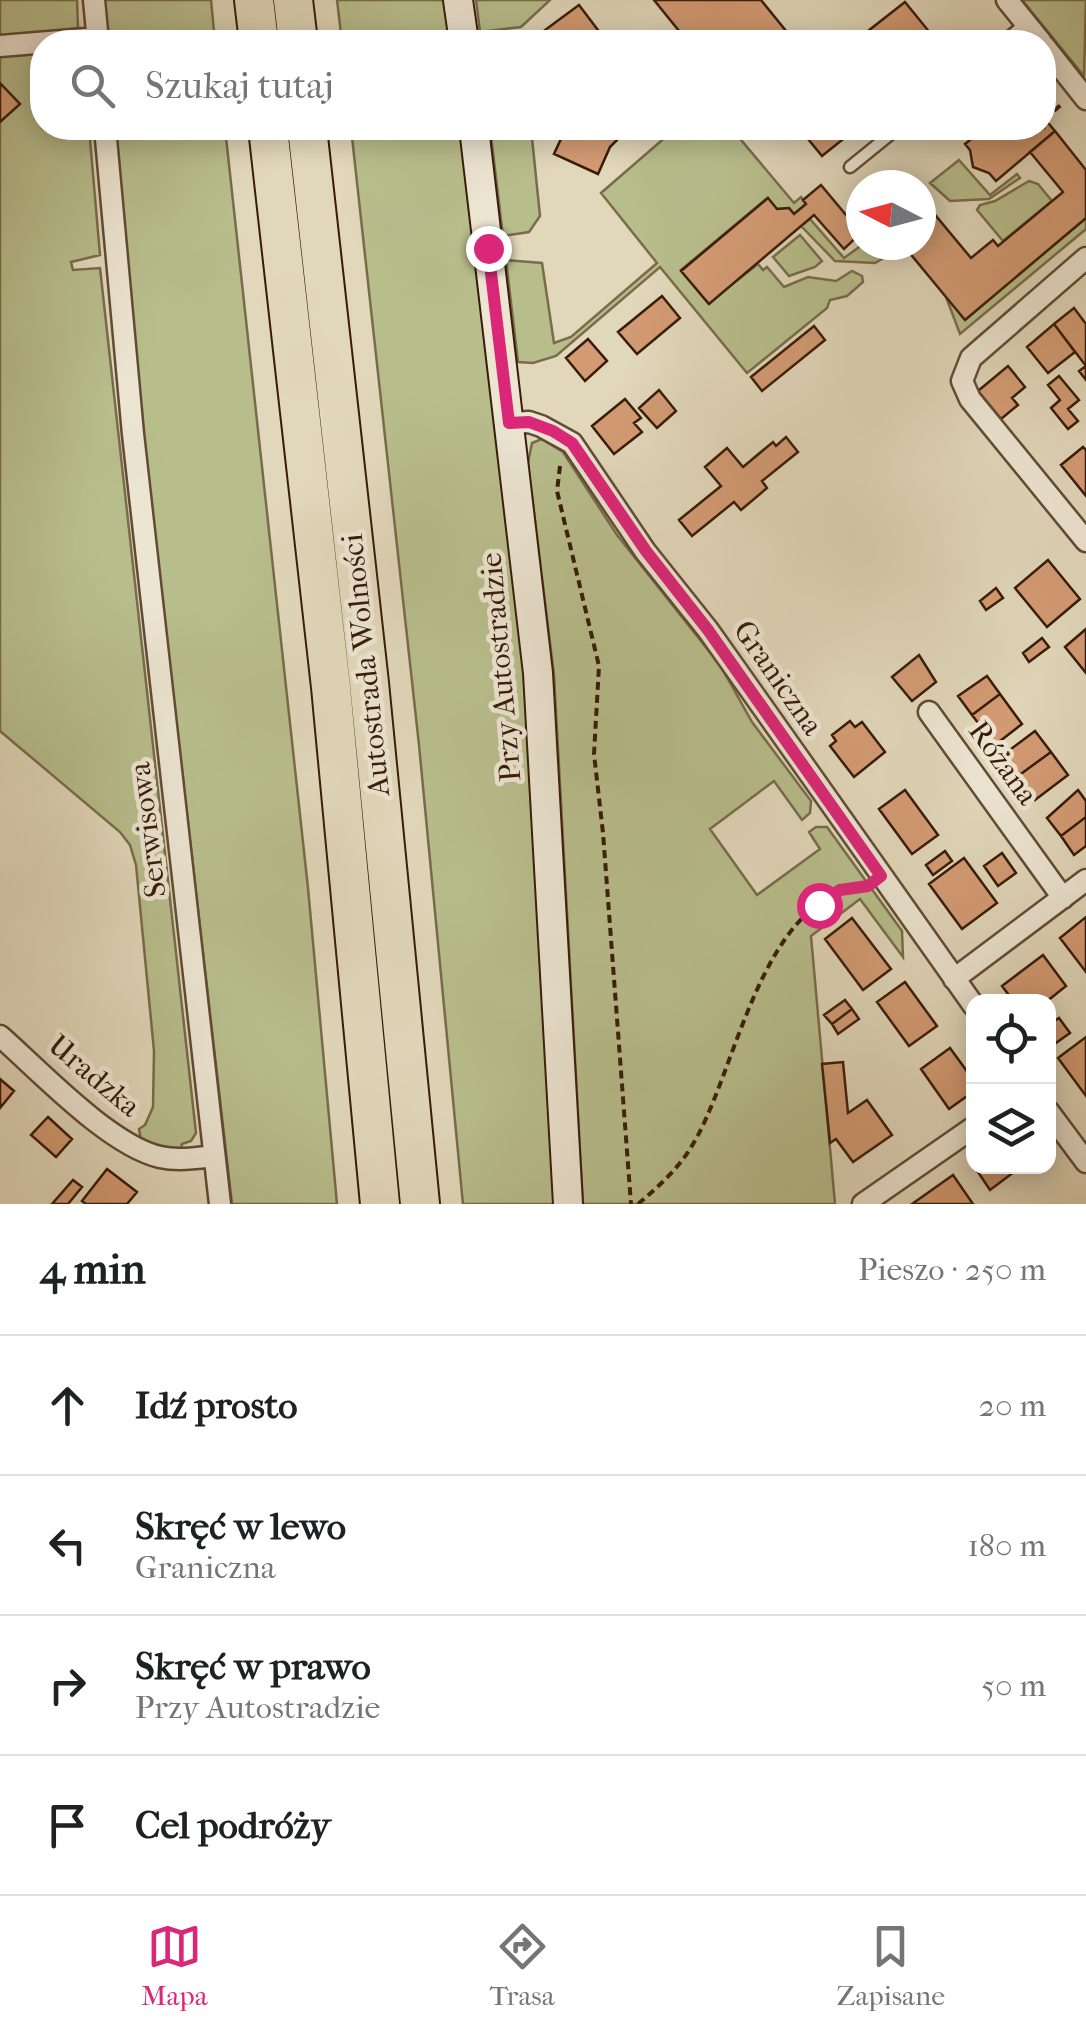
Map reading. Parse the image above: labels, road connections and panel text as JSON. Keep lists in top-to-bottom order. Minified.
{"streets":{"highway":["Autostrada Wolności"],"street":["Przy Autostradzie","Graniczna","Różana","Serwisowa","Uradzka"]},"crossings":[["Serwisowa","Uradzka"]],"north":"left","page":{"search":"Szukaj tutaj","heading":["4 min","Pieszo · 250 m"],"list":[["Idź prosto","20 m"],["Skręć w lewo","Graniczna","180 m"],["Skręć w prawo","Przy Autostradzie","50 m"],"Cel podróży"],"nav":["Mapa","Trasa","Zapisane"]}}
